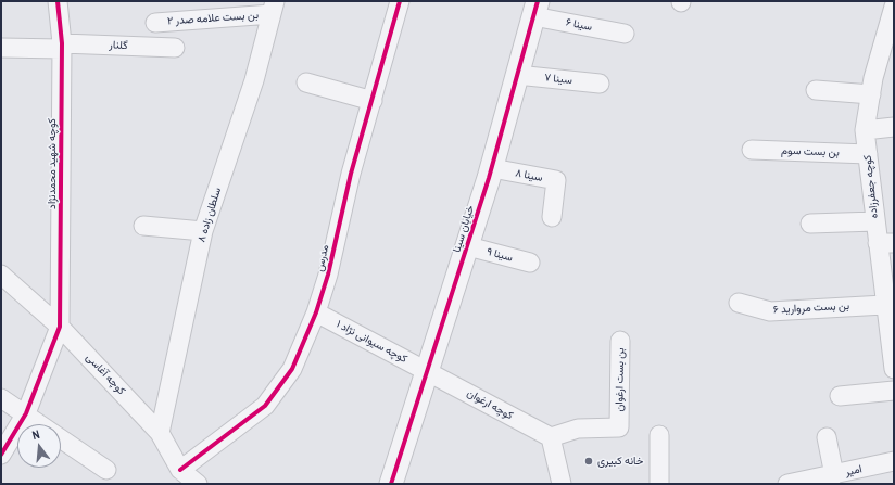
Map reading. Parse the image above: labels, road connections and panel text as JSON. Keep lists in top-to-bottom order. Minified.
{"streets":{"street":["بن بست علامه صدر ۲","سینا ۶","گلنار","سینا ۷","بن بست سوم","کوچه شهید محمدنژاد","سینا ۸","کوچه جعفرزاده","سلطان زاده ۸","خیابان سینا","سینا ۹","مدرس","بن بست مروارید ۶","کوچه سیوانی نژاد ۱","کوچه آغاسی","بن بست ارغوان","کوچه ارغوان","امیر"]},"crossings":[["بن بست علامه صدر ۲","سلطان زاده ۸"],["سینا ۶","خیابان سینا"],["گلنار","کوچه شهید محمدنژاد"],["سینا ۷","خیابان سینا"],["بن بست سوم","کوچه جعفرزاده"],["کوچه شهید محمدنژاد","کوچه آغاسی"],["سینا ۸","خیابان سینا"],["کوچه جعفرزاده","بن بست مروارید ۶"],["سلطان زاده ۸","کوچه آغاسی"],["خیابان سینا","سینا ۹"],["خیابان سینا","کوچه سیوانی نژاد ۱"],["خیابان سینا","کوچه ارغوان"],["مدرس","کوچه سیوانی نژاد ۱"],["مدرس","کوچه آغاسی"],["کوچه سیوانی نژاد ۱","کوچه ارغوان"],["بن بست ارغوان","کوچه ارغوان"]],"places":["خانه کبیری"],"north":"top"}
